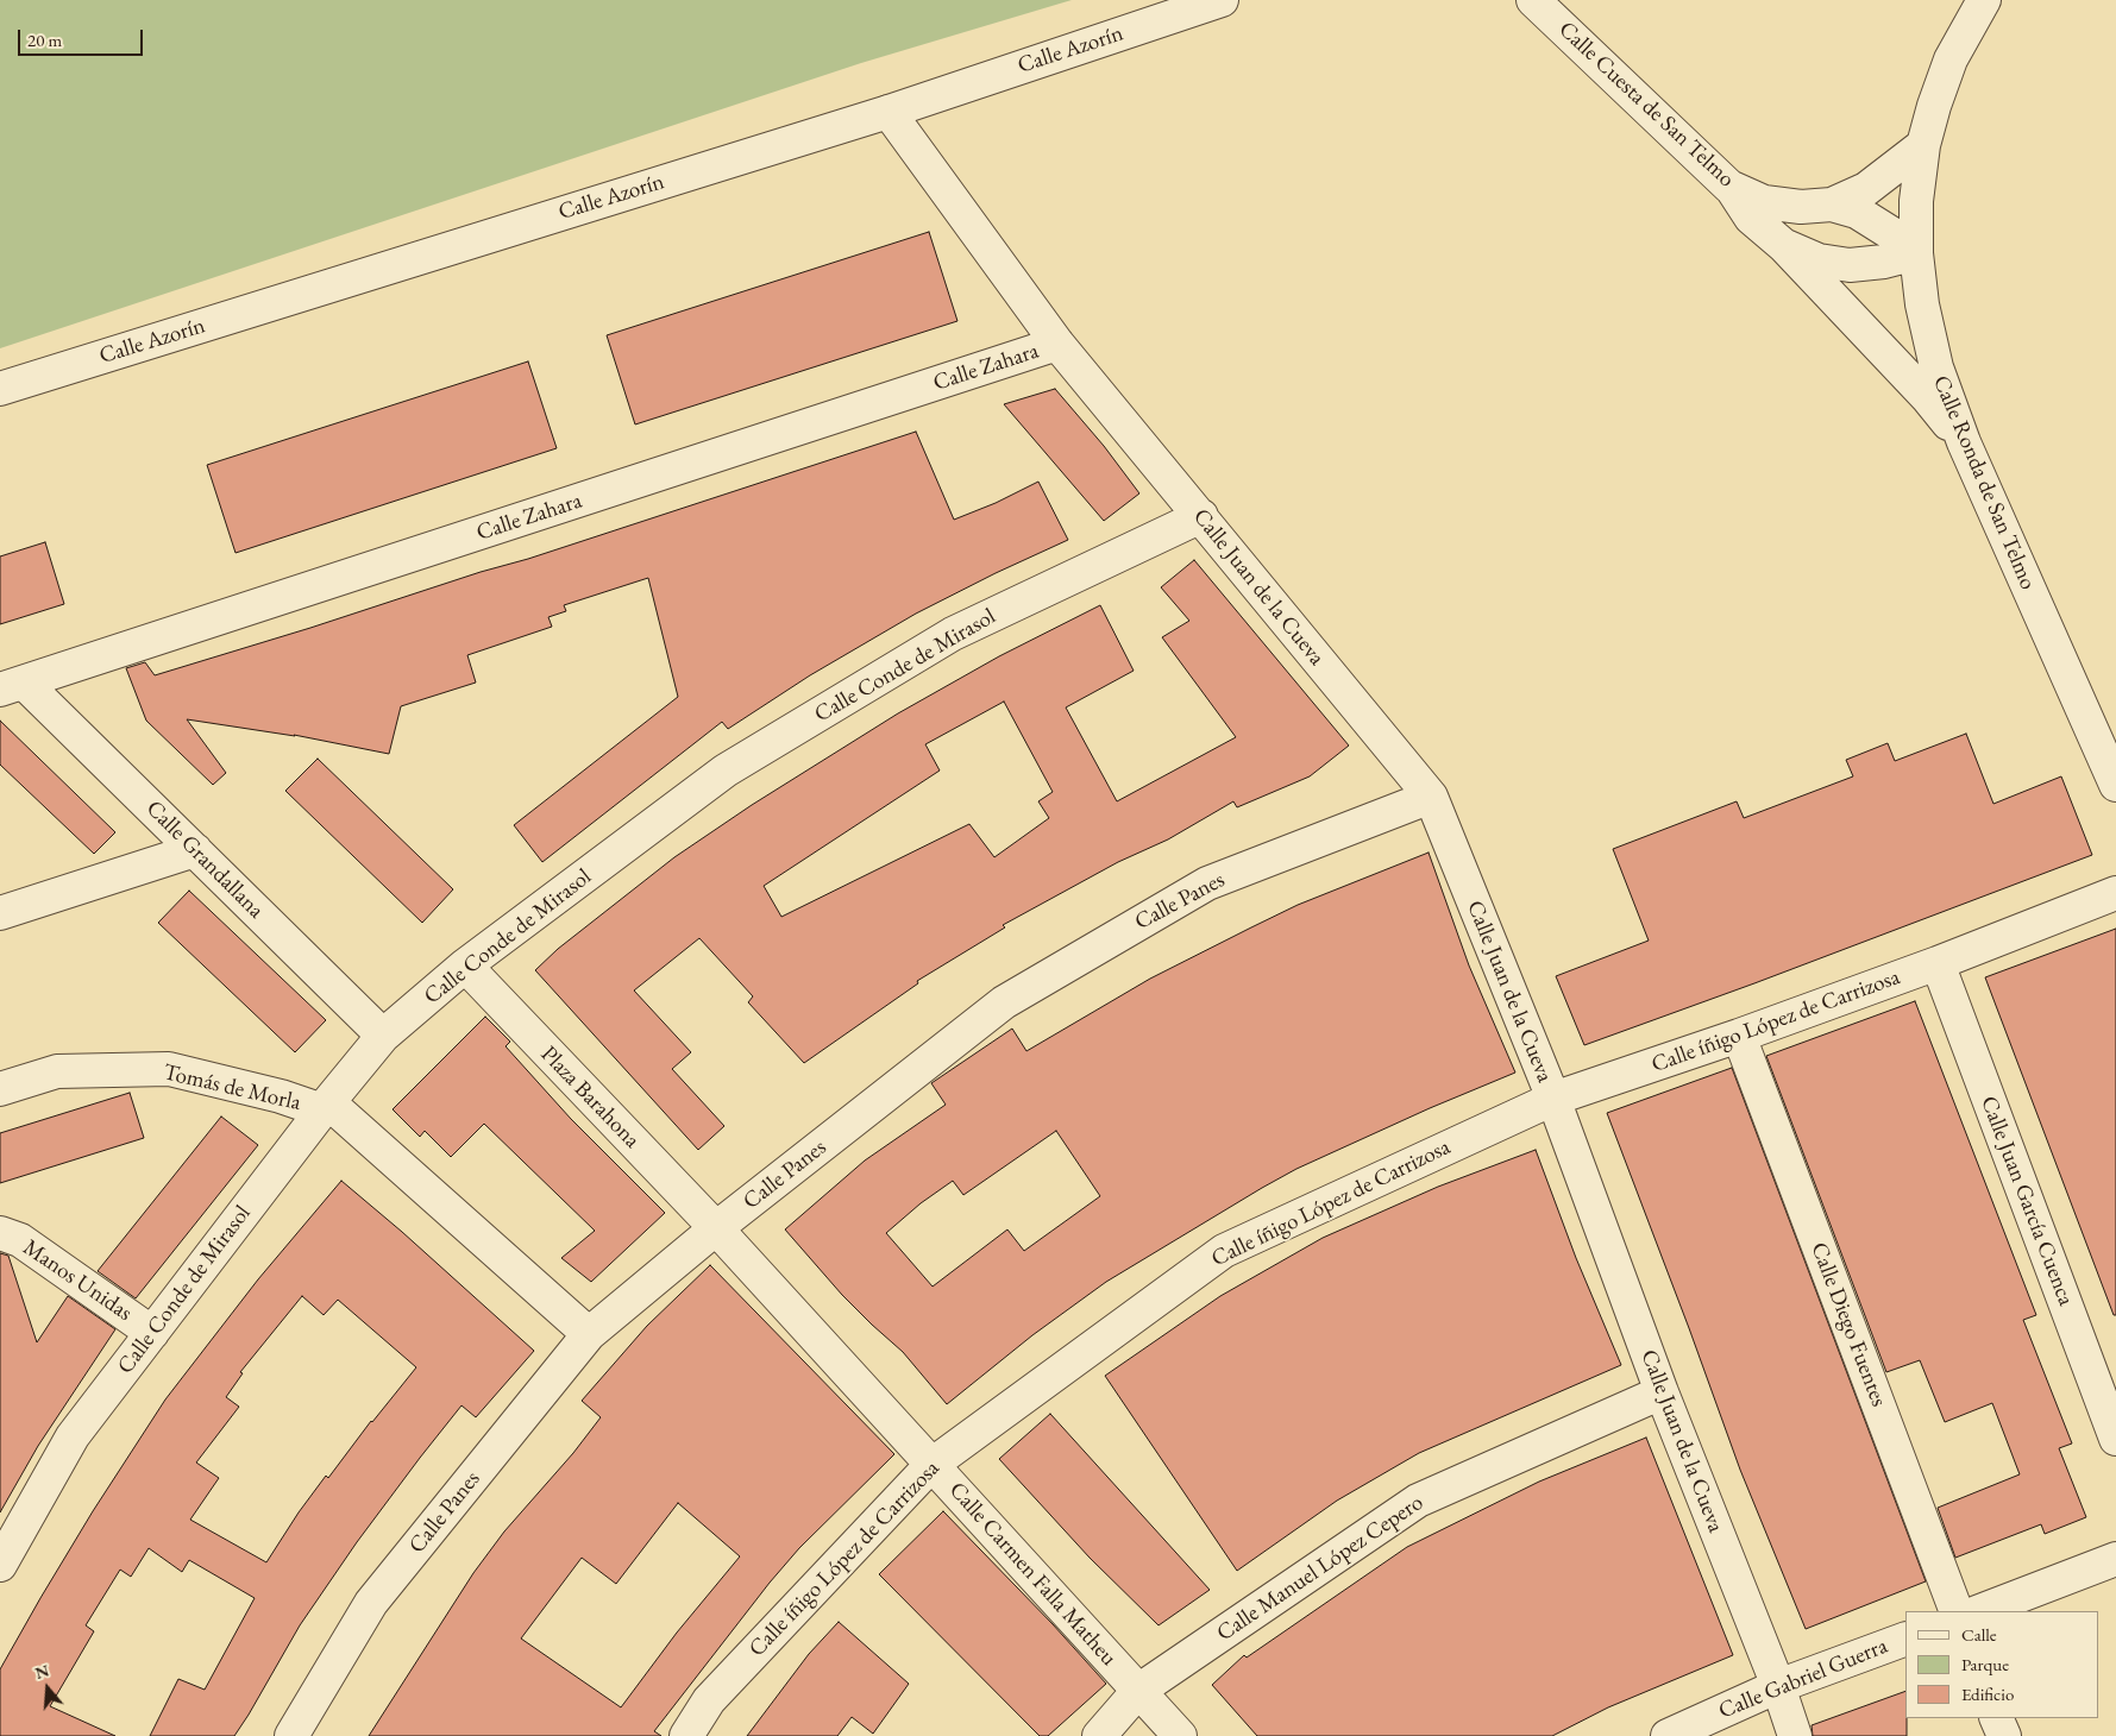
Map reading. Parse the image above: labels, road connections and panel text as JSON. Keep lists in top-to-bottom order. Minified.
{"streets":{"street":["Calle Azorín","Calle Cuesta de San Telmo","Calle Zahara","Calle Ronda de San Telmo","Calle Juan de la Cueva","Calle Conde de Mirasol","Calle Grandallana","Calle Panes","Calle íñigo López de Carrizosa","Tomás de Morla","Plaza Barahona","Calle Juan García Cuenca","Manos Unidas","Calle Diego Fuentes","Calle Manuel López Cepero","Calle Carmen Falla Matheu","Calle Gabriel Guerra"]},"crossings":[["Calle Azorín","Calle Juan de la Cueva"],["Calle Cuesta de San Telmo","Calle Ronda de San Telmo"],["Calle Zahara","Calle Juan de la Cueva"],["Calle Zahara","Calle Grandallana"],["Calle Juan de la Cueva","Calle Conde de Mirasol"],["Calle Juan de la Cueva","Calle Panes"],["Calle Juan de la Cueva","Calle íñigo López de Carrizosa"],["Calle Juan de la Cueva","Calle Manuel López Cepero"],["Calle Juan de la Cueva","Calle Gabriel Guerra"],["Calle Conde de Mirasol","Calle Grandallana"],["Calle Conde de Mirasol","Tomás de Morla"],["Calle Conde de Mirasol","Plaza Barahona"],["Calle Conde de Mirasol","Manos Unidas"],["Calle Panes","Plaza Barahona"],["Calle Panes","Calle Carmen Falla Matheu"],["Calle íñigo López de Carrizosa","Calle Juan García Cuenca"],["Calle íñigo López de Carrizosa","Calle Diego Fuentes"],["Calle íñigo López de Carrizosa","Calle Carmen Falla Matheu"],["Plaza Barahona","Calle Carmen Falla Matheu"],["Calle Manuel López Cepero","Calle Carmen Falla Matheu"]],"legend":["Calle","Parque","Edificio"],"scale_bar":"20 m","north":"top"}
